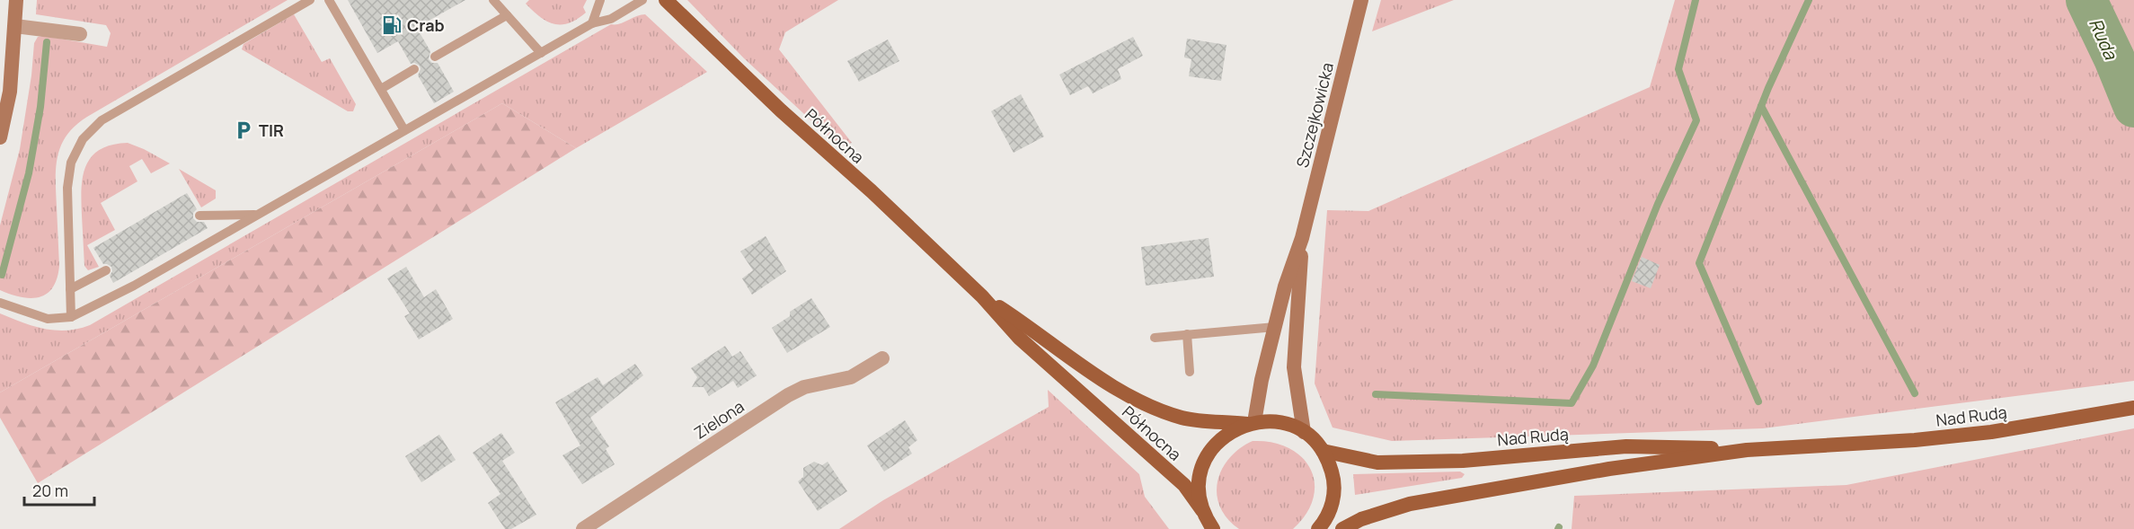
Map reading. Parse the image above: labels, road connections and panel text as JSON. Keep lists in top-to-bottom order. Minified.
{"streets":{"main road":["Szczejkowicka","Północna","Nad Rudą"],"street":["Zielona"]},"crossings":[["Szczejkowicka","Północna"]],"water":["Ruda"],"places":{"fuel station":["Crab"],"parking":["TIR"]},"scale_bar":"20 m"}
